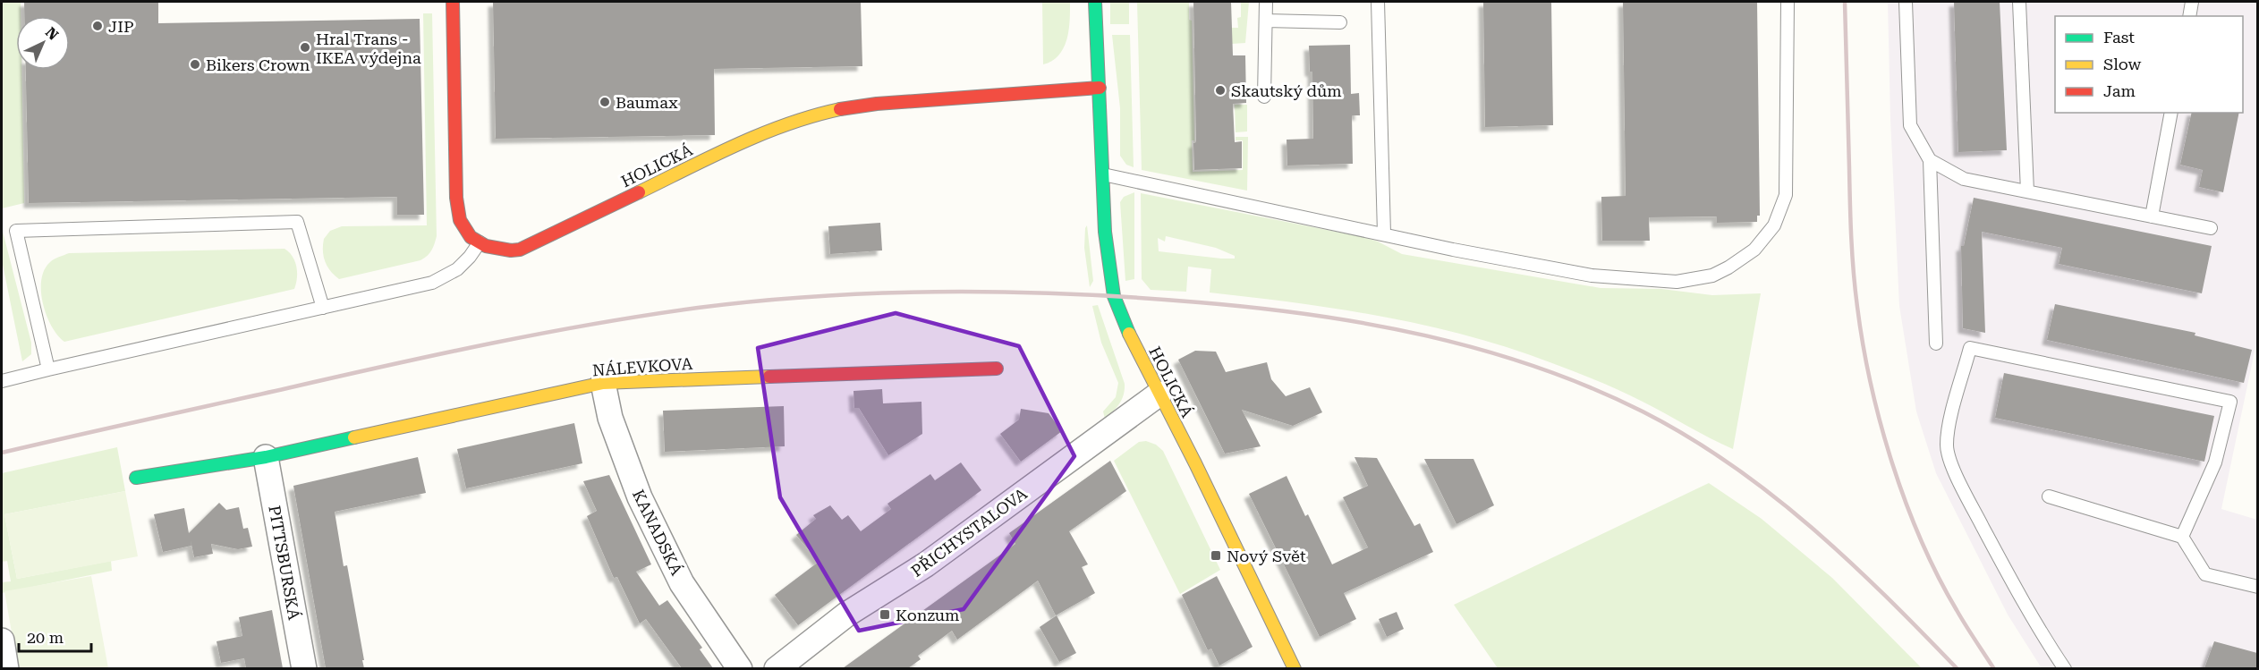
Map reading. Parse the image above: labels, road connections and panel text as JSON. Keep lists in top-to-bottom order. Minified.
{"streets":{"street":["HOLICKÁ","NÁLEVKOVA","KANADSKÁ","PŘICHYSTALOVA","PITTSBURSKÁ"]},"crossings":[["HOLICKÁ","PŘICHYSTALOVA"],["NÁLEVKOVA","KANADSKÁ"],["NÁLEVKOVA","PITTSBURSKÁ"]],"places":{"other":["JIP","Hral Trans - IKEA výdejna","Bikers Crown","Skautský dům","Baumax"],"transit":["Nový Svět","Konzum"]},"legend":["Fast","Slow","Jam"],"scale_bar":"20 m","north":"top right"}
